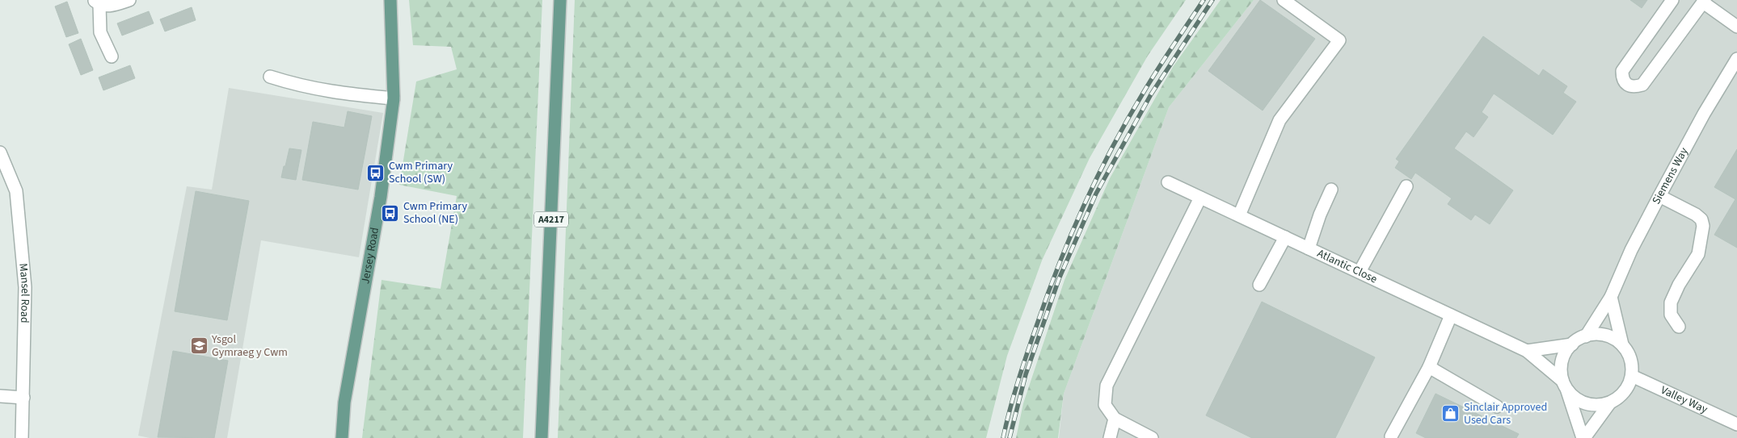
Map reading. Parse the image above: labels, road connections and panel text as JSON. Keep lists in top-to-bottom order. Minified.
{"streets":{"main road":["A4217","Jersey Road"],"street":["Siemens Way","Atlantic Close","Mansel Road","Valley Way"]},"crossings":[["Siemens Way","Atlantic Close"],["Siemens Way","Valley Way"],["Atlantic Close","Valley Way"]],"places":{"bus stop":["Cwm Primary School (SW)","Cwm Primary School (NE)"],"school or university":["Ysgol Gymraeg y Cwm"],"shop":["Sinclair Approved Used Cars"]}}
